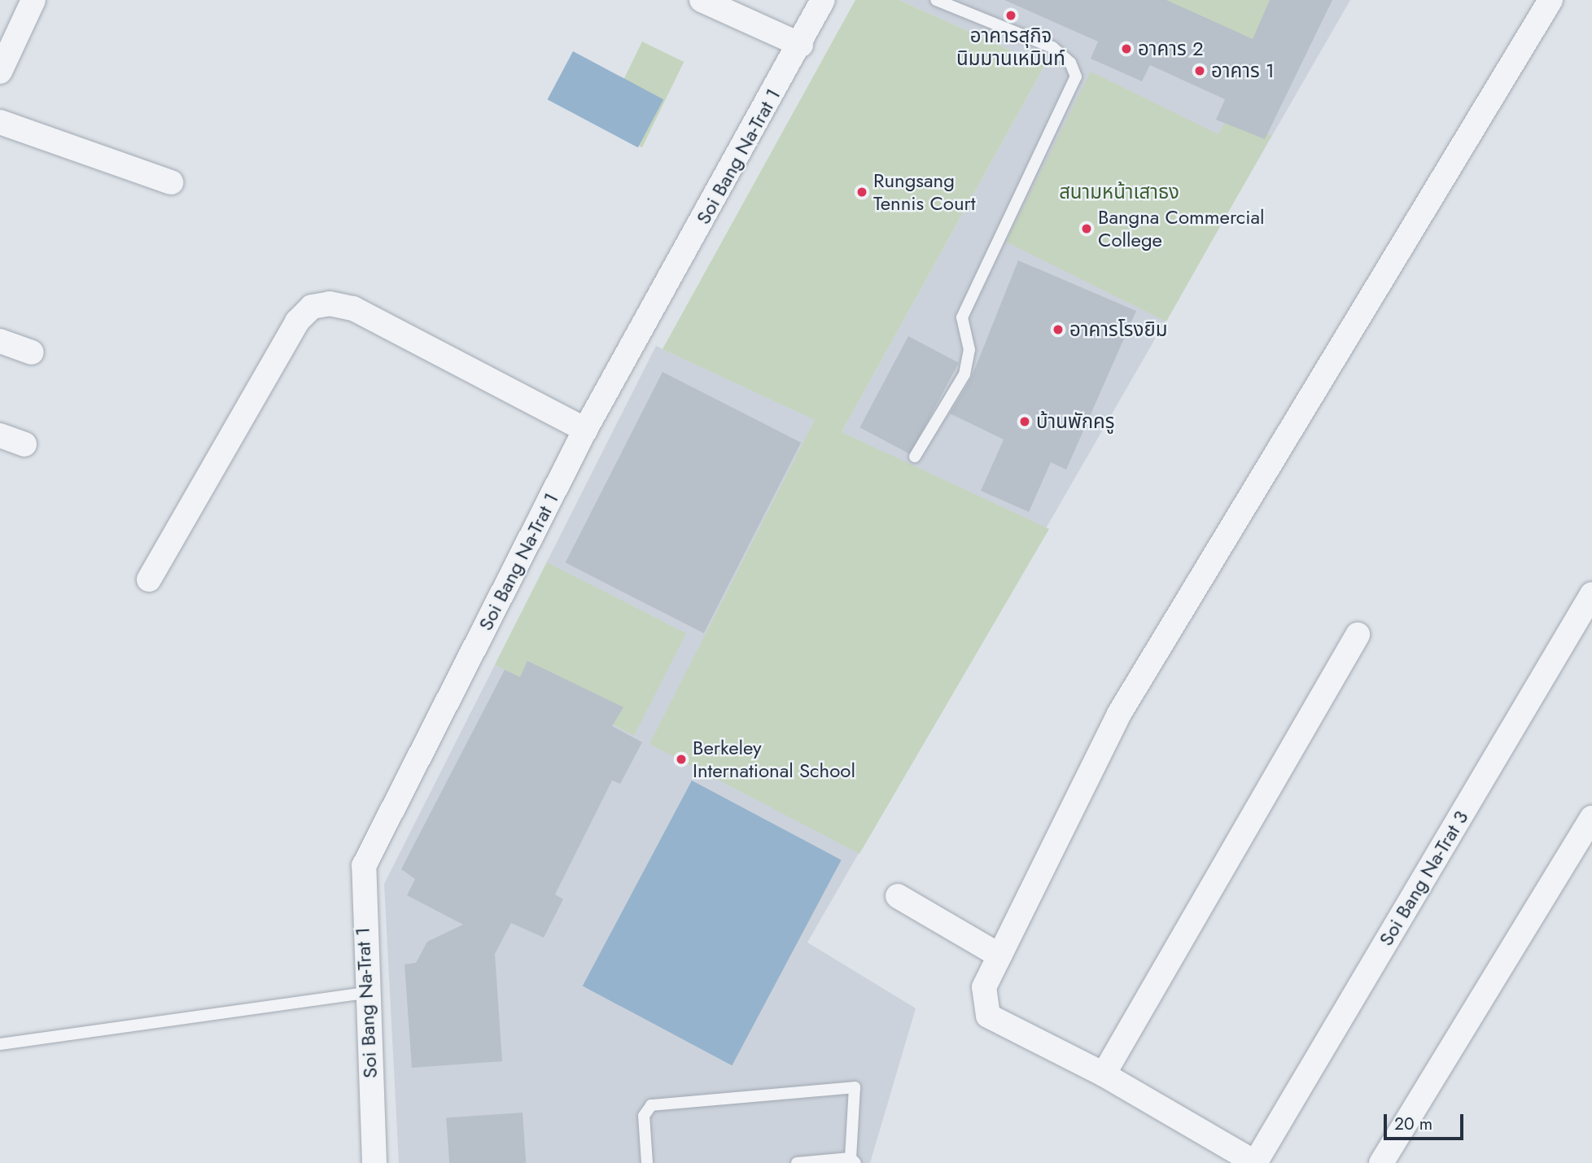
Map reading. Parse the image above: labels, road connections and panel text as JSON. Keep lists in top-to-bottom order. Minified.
{"streets":{"street":["Soi Bang Na-Trat 1","Soi Bang Na-Trat 3"]},"parks":["สนามหน้าเสาธง"],"places":["อาคารสุกิจ นิมมานเหมินท์","อาคาร 2","อาคาร 1","Rungsang Tennis Court","Bangna Commercial College","อาคารโรงยิม","บ้านพักครู","Berkeley International School"],"scale_bar":"20 m"}
